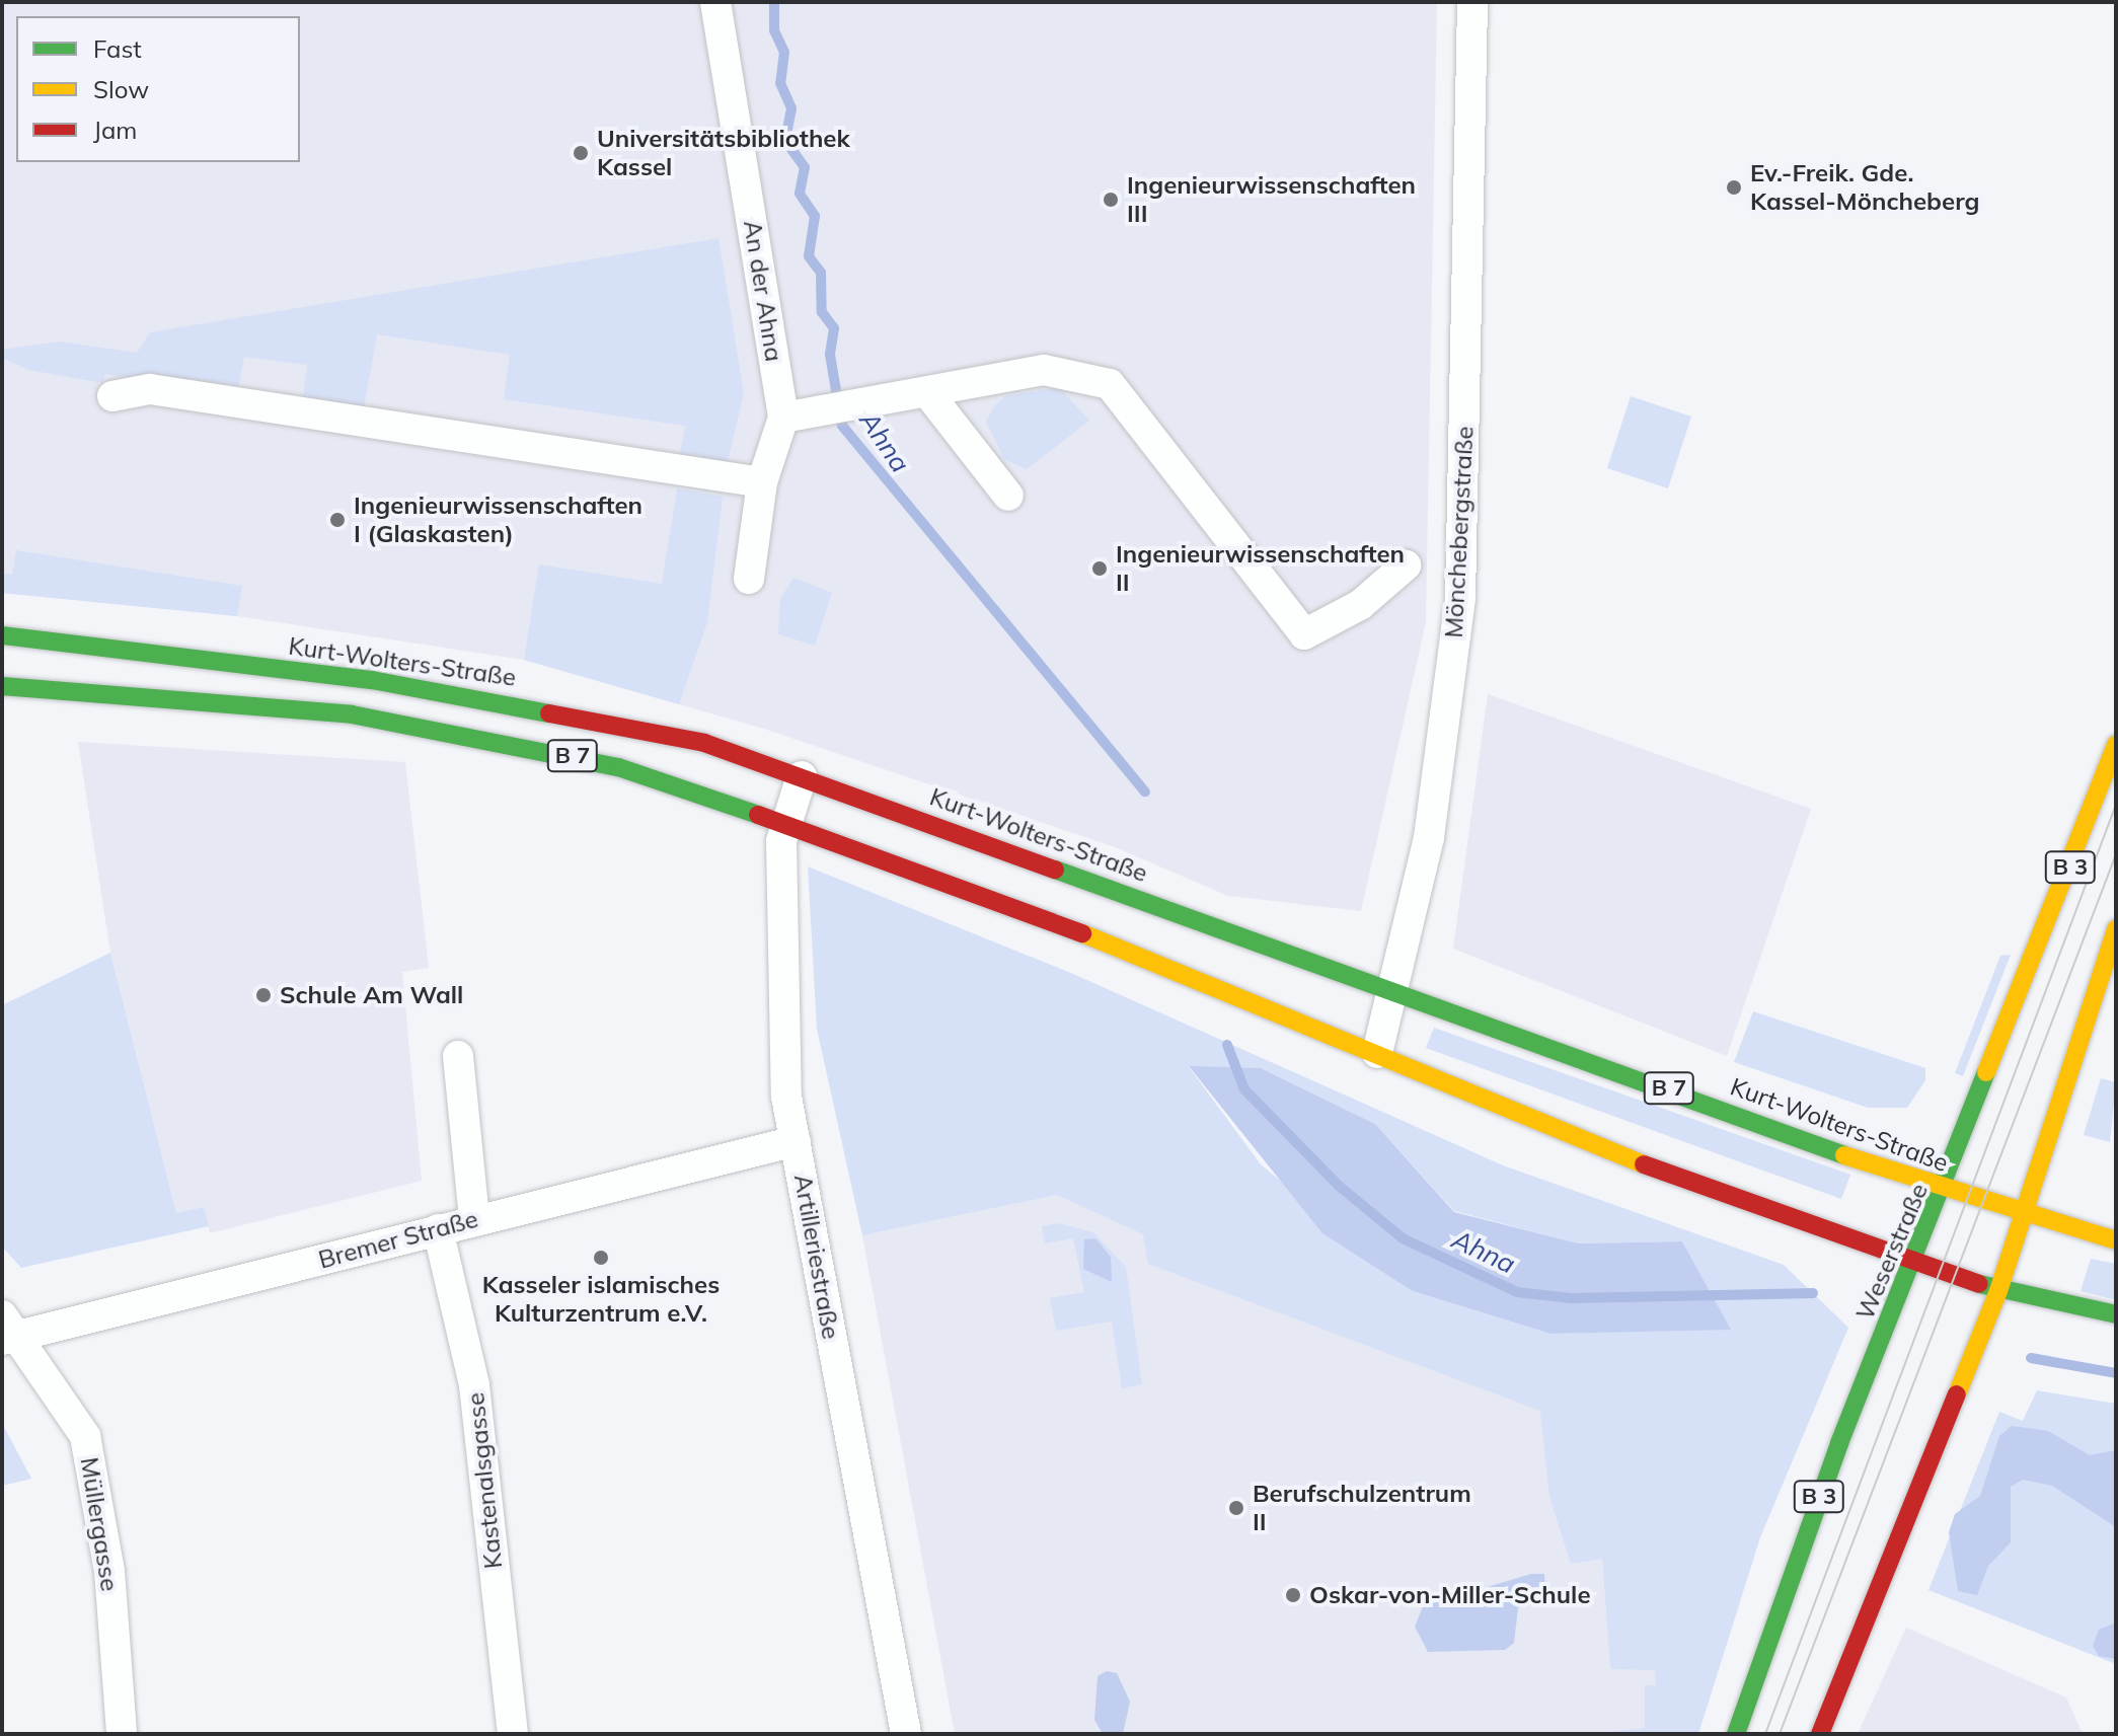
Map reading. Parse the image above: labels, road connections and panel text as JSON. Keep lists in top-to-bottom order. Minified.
{"streets":{"main road":["Kurt-Wolters-Straße","B 7","B 3","Weserstraße"],"street":["An der Ahna","Mönchebergstraße","Bremer Straße","Artilleriestraße","Kastenalsgasse","Müllergasse"]},"crossings":[["Mönchebergstraße","Kurt-Wolters-Straße"],["Mönchebergstraße","B 7"],["Kurt-Wolters-Straße","B 7"],["Kurt-Wolters-Straße","Weserstraße"],["Kurt-Wolters-Straße","Artilleriestraße"],["B 7","Weserstraße"],["B 7","Artilleriestraße"],["Bremer Straße","Artilleriestraße"],["Bremer Straße","Kastenalsgasse"],["Bremer Straße","Müllergasse"]],"water":["Ahna"],"places":["Universitätsbibliothek Kassel","Ev.-Freik. Gde. Kassel-Möncheberg","Ingenieurwissenschaften III","Ingenieurwissenschaften I (Glaskasten)","Ingenieurwissenschaften II","Schule Am Wall","Kasseler islamisches Kulturzentrum e.V.","Berufschulzentrum II","Oskar-von-Miller-Schule"],"legend":["Fast","Slow","Jam"]}
